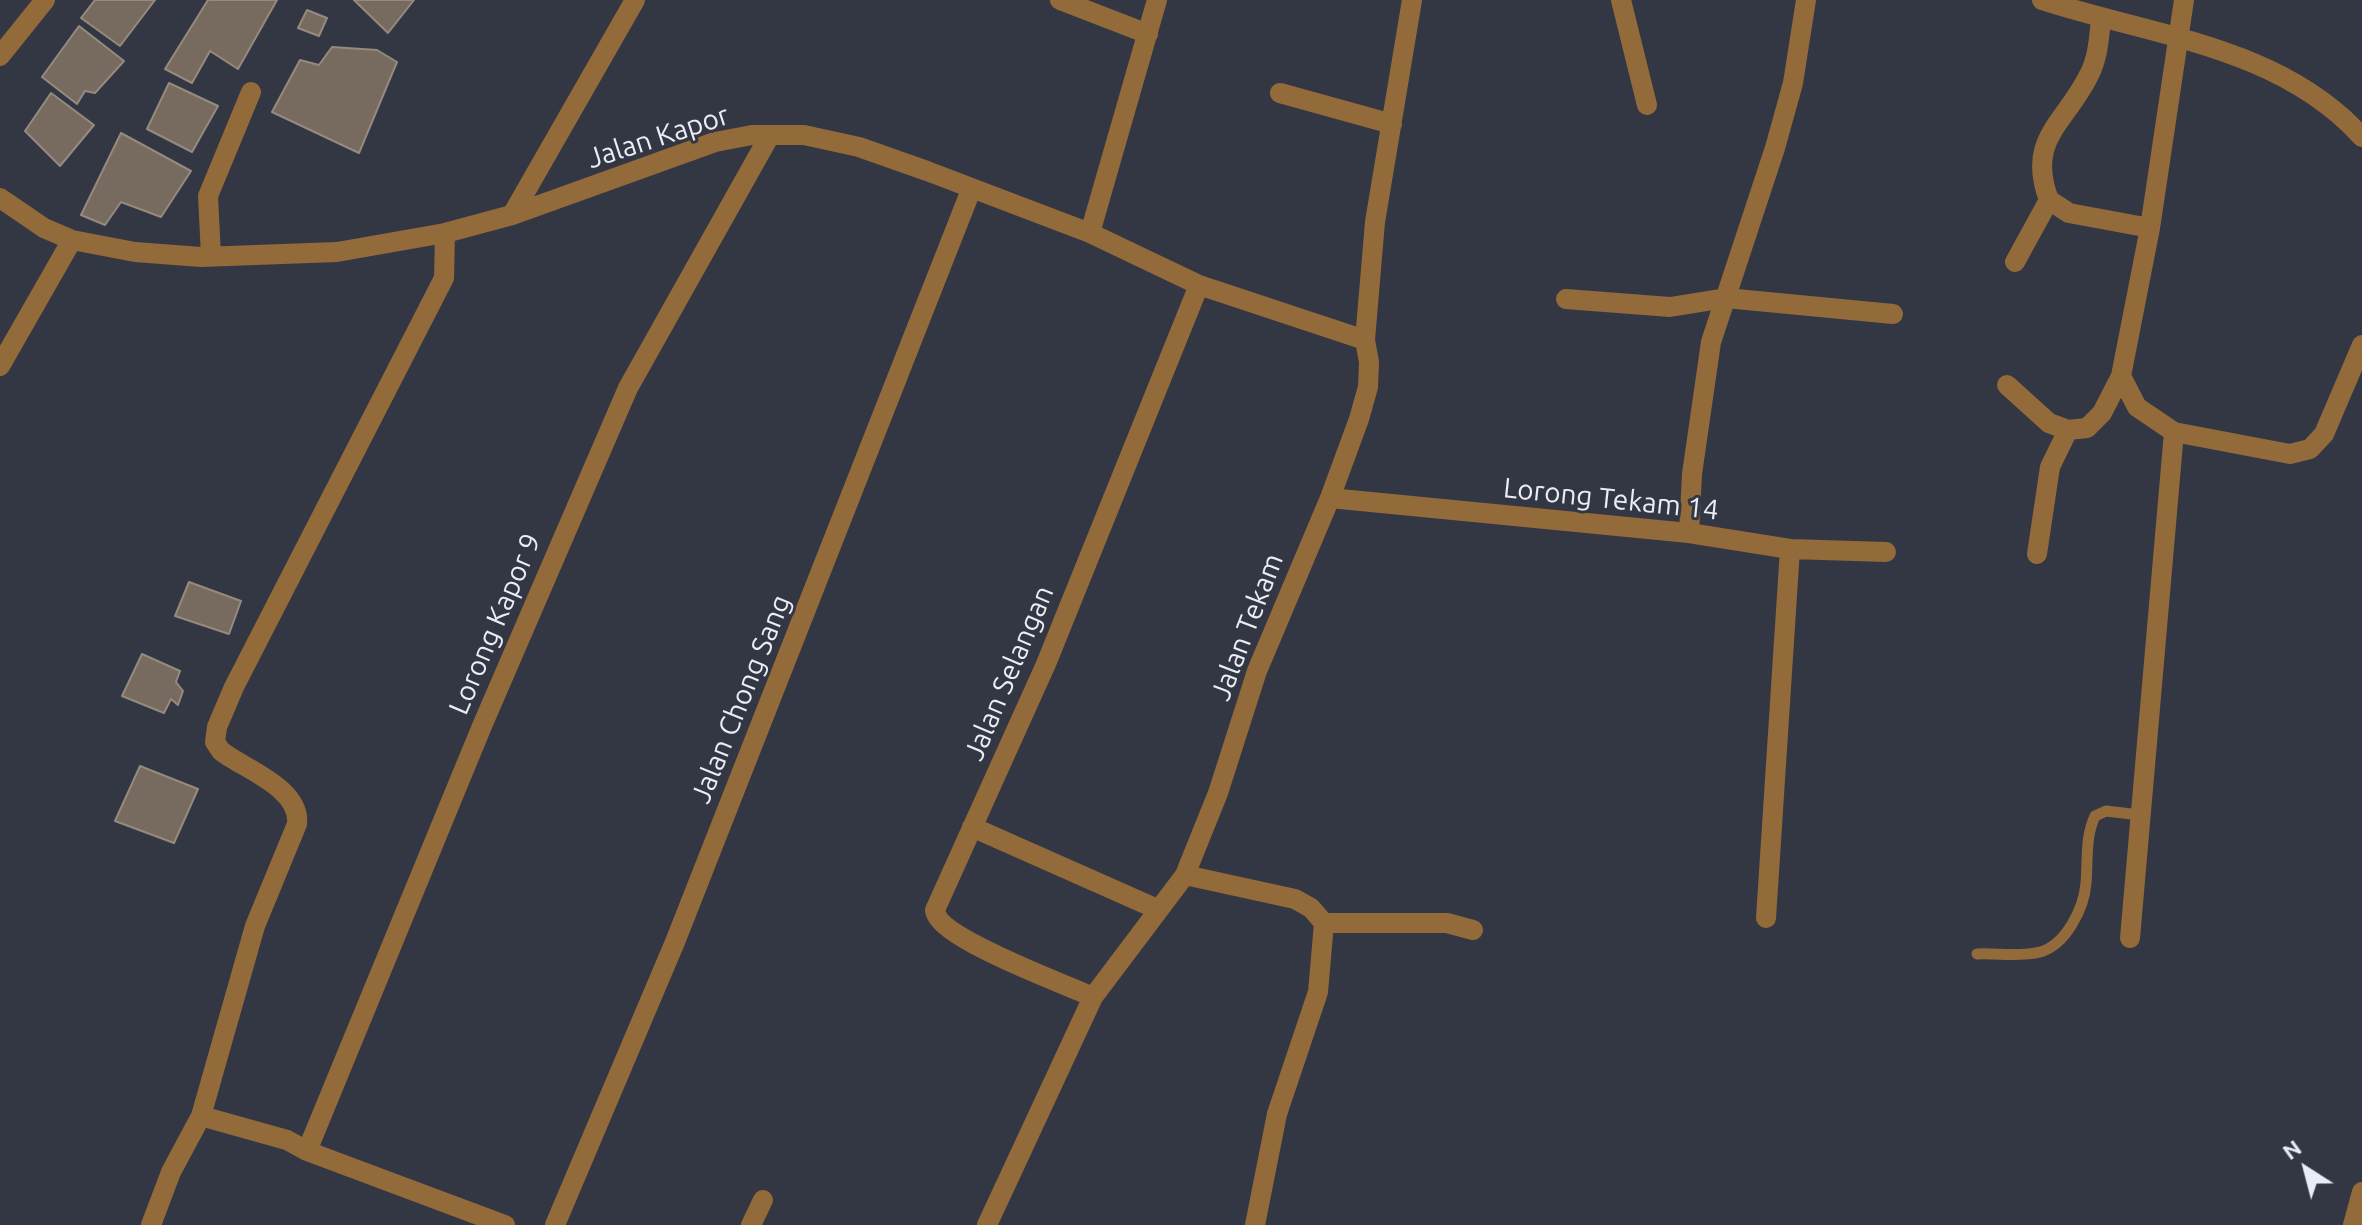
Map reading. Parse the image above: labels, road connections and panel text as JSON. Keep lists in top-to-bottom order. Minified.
{"streets":{"street":["Jalan Kapor","Lorong Tekam 14","Lorong Kapor 9","Jalan Tekam","Jalan Selangan","Jalan Chong Sang"]},"crossings":[["Jalan Kapor","Lorong Kapor 9"],["Jalan Kapor","Jalan Tekam"],["Jalan Kapor","Jalan Selangan"],["Jalan Kapor","Jalan Chong Sang"],["Lorong Tekam 14","Jalan Tekam"],["Jalan Tekam","Jalan Selangan"]],"north":"top left"}
